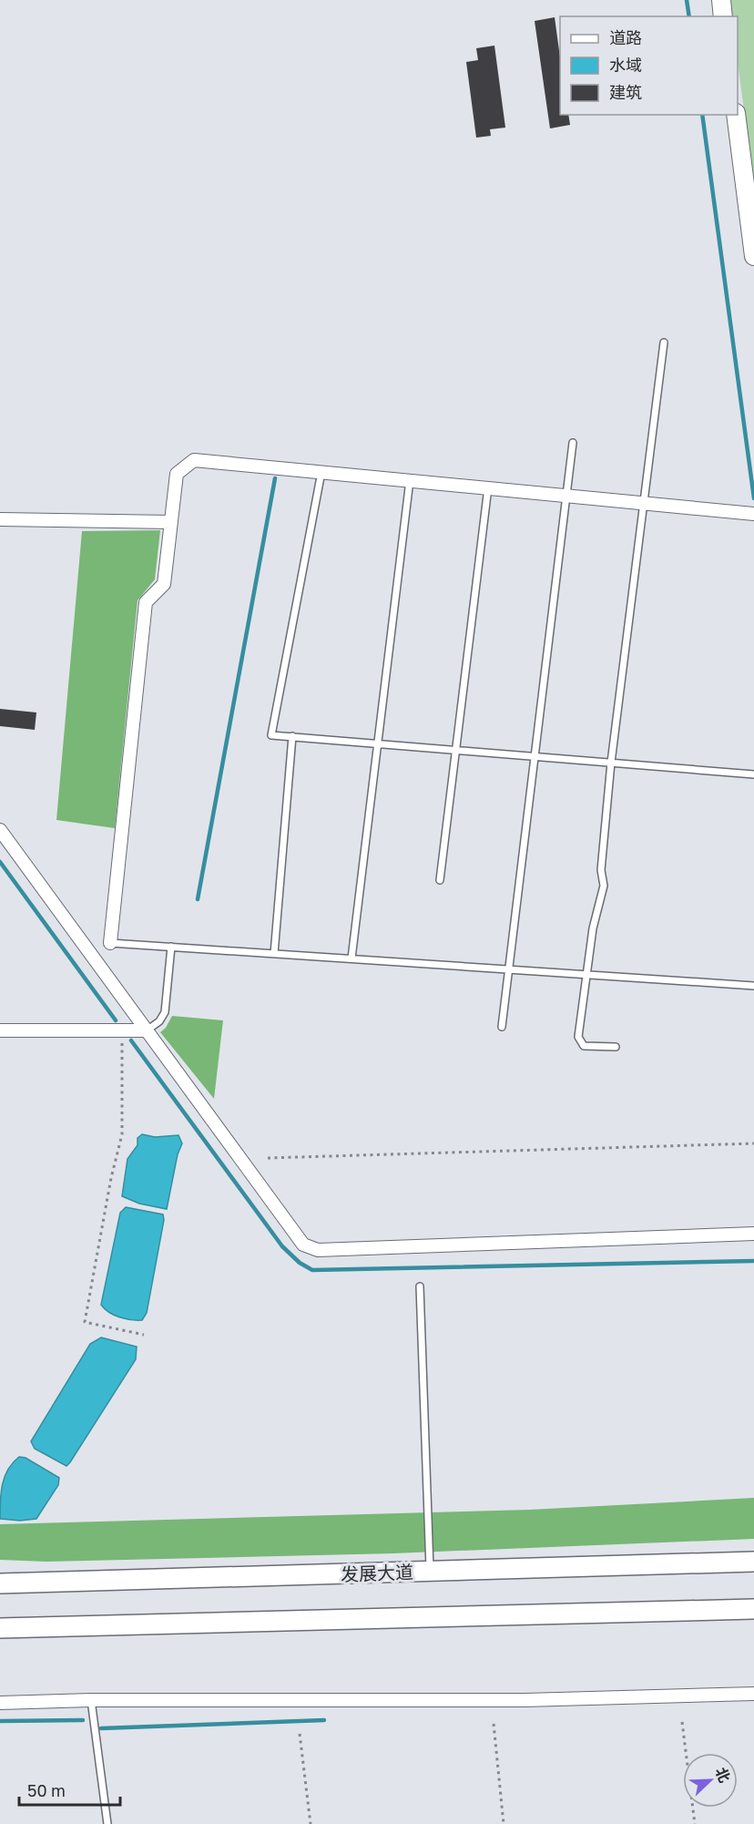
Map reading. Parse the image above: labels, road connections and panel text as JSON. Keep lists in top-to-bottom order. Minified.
{"streets":{"main road":["发展大道"]},"legend":["道路","水域","建筑"],"scale_bar":"50 m","north":"top right"}
